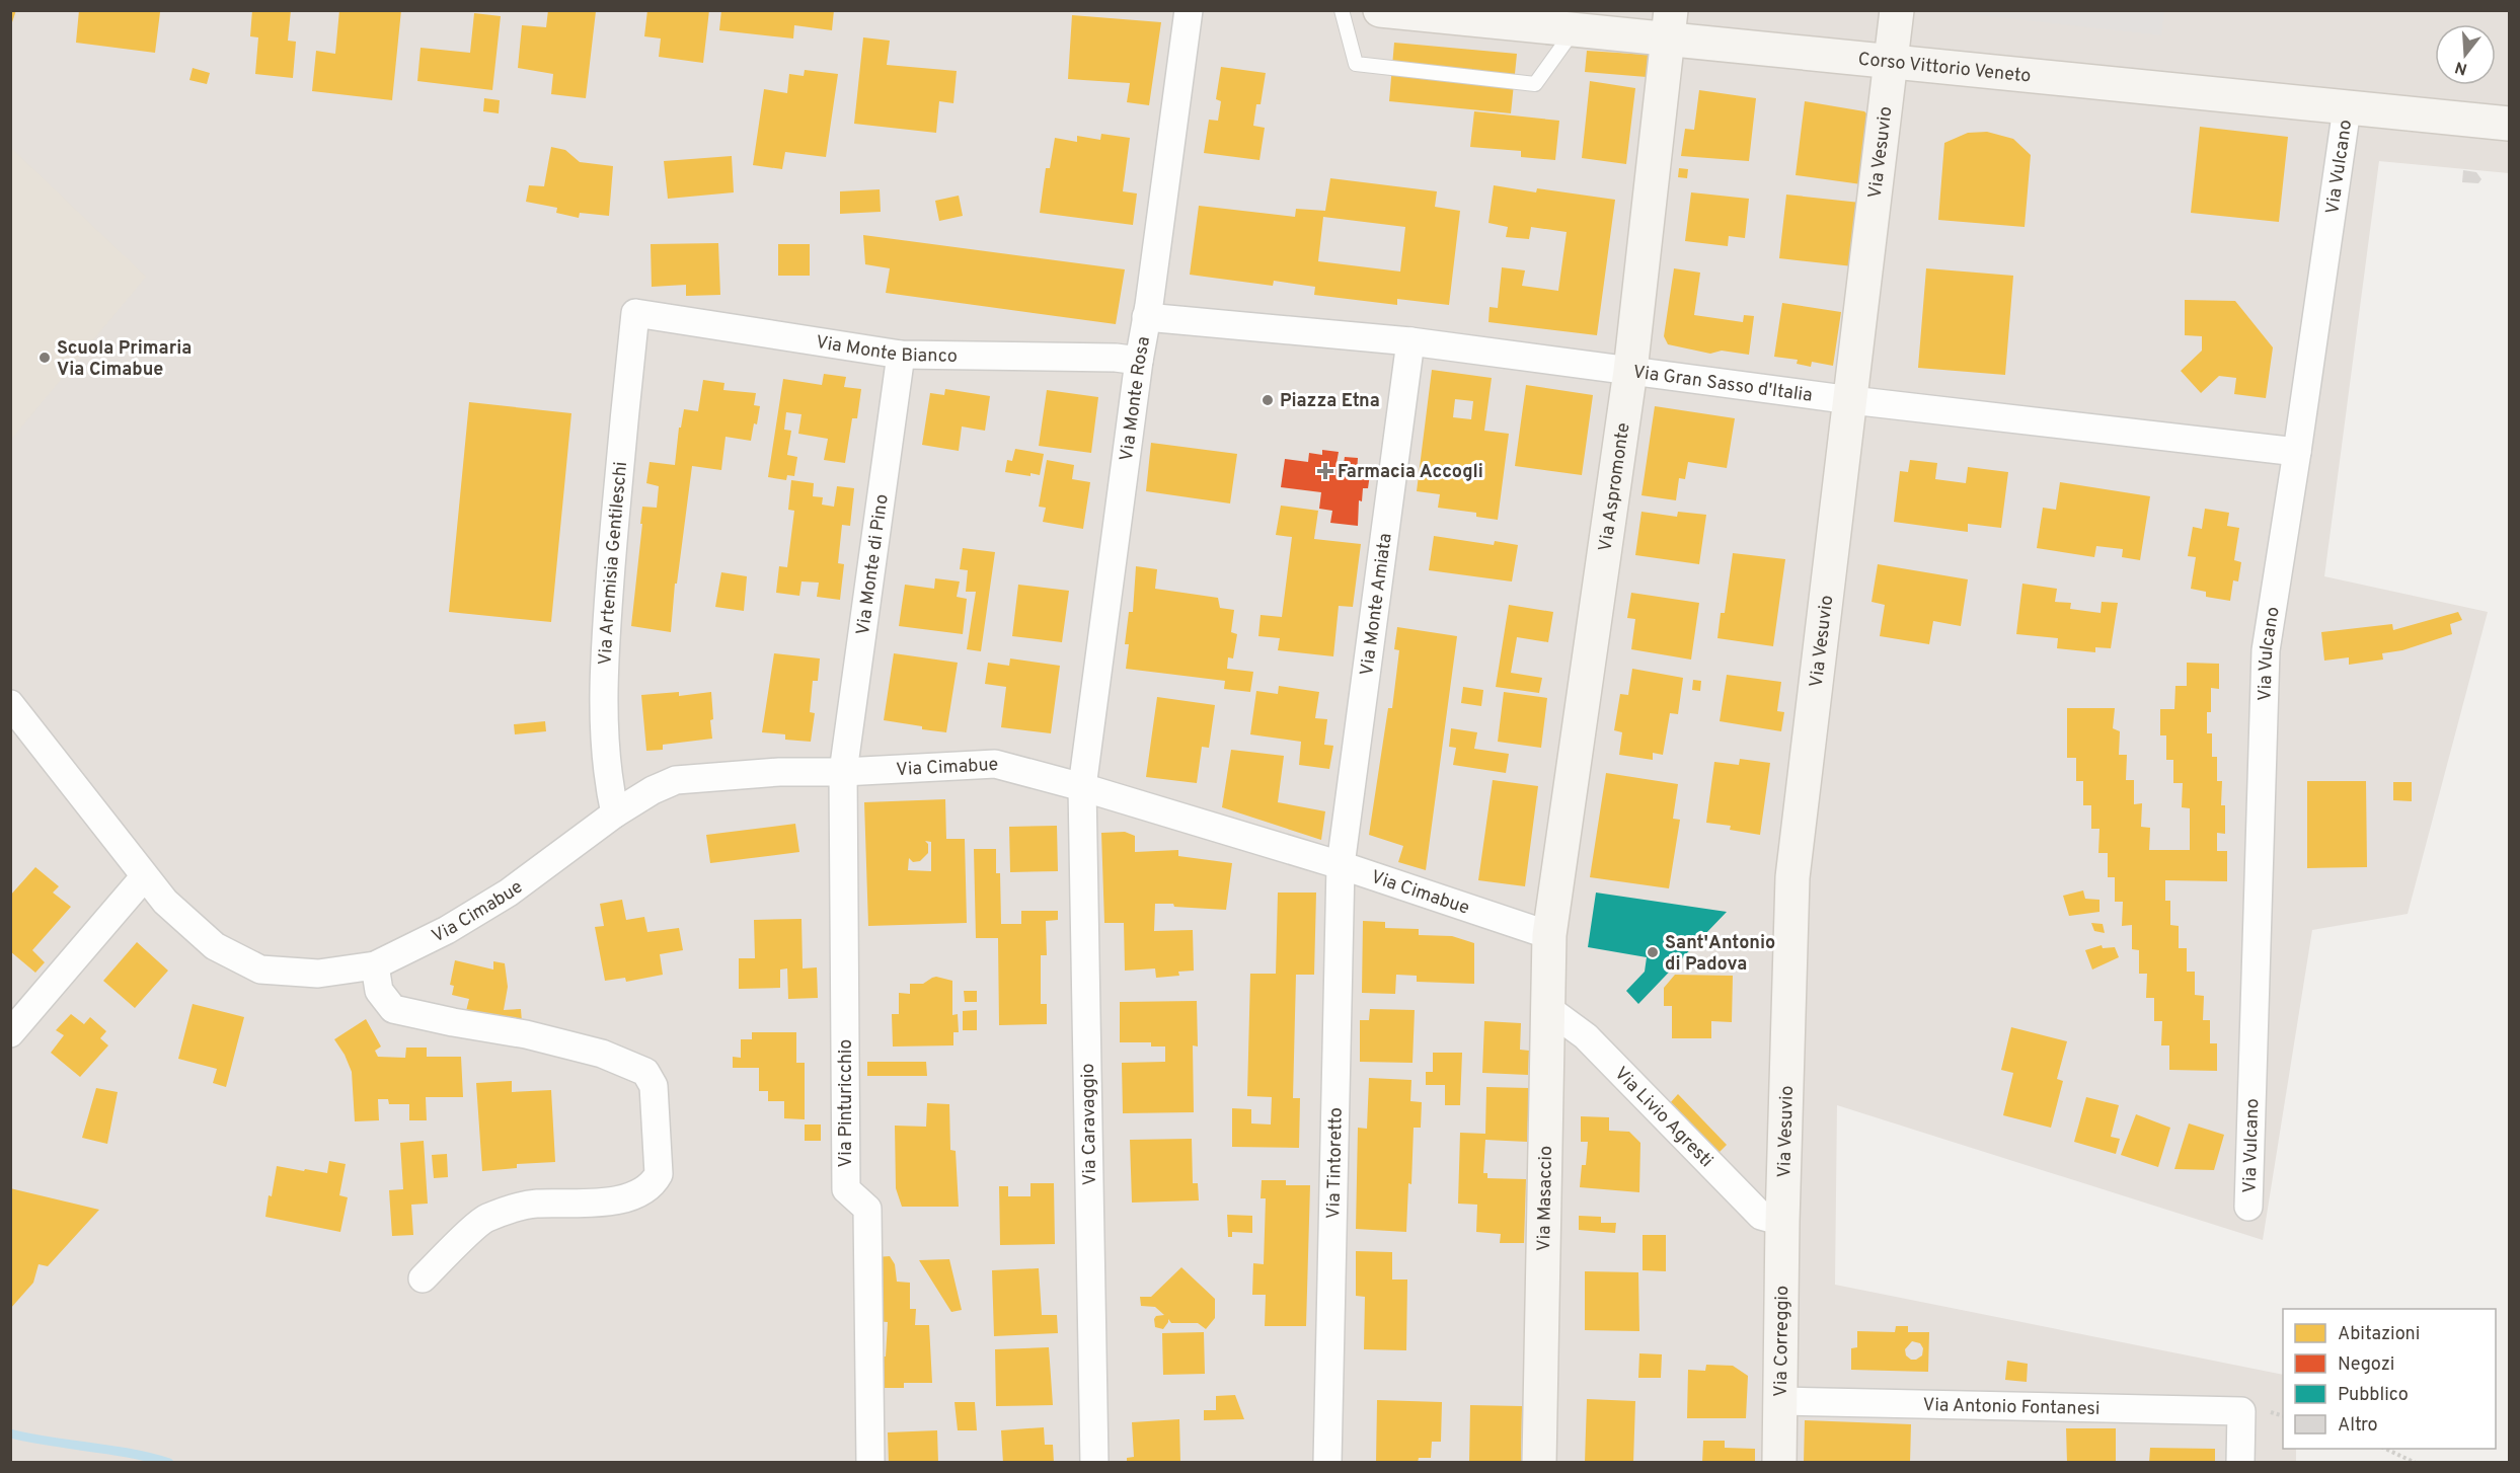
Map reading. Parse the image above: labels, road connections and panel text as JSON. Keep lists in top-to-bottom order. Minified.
{"streets":{"street":["Corso Vittorio Veneto","Via Vesuvio","Via Vulcano","Via Monte Bianco","Via Gran Sasso d'Italia","Via Monte Rosa","Via Aspromonte","Via Artemisia Gentileschi","Via Monte di Pino","Via Monte Amiata","Via Cimabue","Via Pinturicchio","Via Livio Agresti","Via Caravaggio","Via Tintoretto","Via Masaccio","Via Correggio","Via Antonio Fontanesi"]},"crossings":[["Corso Vittorio Veneto","Via Vesuvio"],["Corso Vittorio Veneto","Via Vulcano"],["Corso Vittorio Veneto","Via Aspromonte"],["Via Vesuvio","Via Gran Sasso d'Italia"],["Via Vesuvio","Via Livio Agresti"],["Via Vesuvio","Via Correggio"],["Via Vulcano","Via Gran Sasso d'Italia"],["Via Monte Bianco","Via Monte Rosa"],["Via Monte Bianco","Via Artemisia Gentileschi"],["Via Monte Bianco","Via Monte di Pino"],["Via Gran Sasso d'Italia","Via Monte Rosa"],["Via Gran Sasso d'Italia","Via Aspromonte"],["Via Gran Sasso d'Italia","Via Monte Amiata"],["Via Monte Rosa","Via Cimabue"],["Via Monte Rosa","Via Caravaggio"],["Via Aspromonte","Via Cimabue"],["Via Aspromonte","Via Masaccio"],["Via Artemisia Gentileschi","Via Cimabue"],["Via Monte di Pino","Via Cimabue"],["Via Monte di Pino","Via Pinturicchio"],["Via Monte Amiata","Via Cimabue"],["Via Monte Amiata","Via Tintoretto"],["Via Cimabue","Via Pinturicchio"],["Via Cimabue","Via Caravaggio"],["Via Cimabue","Via Tintoretto"],["Via Cimabue","Via Masaccio"],["Via Livio Agresti","Via Masaccio"],["Via Livio Agresti","Via Correggio"],["Via Correggio","Via Antonio Fontanesi"]],"places":{"other":["Scuola Primaria Via Cimabue","Piazza Etna","Sant'Antonio di Padova"],"health":["Farmacia Accogli"]},"legend":["Abitazioni","Negozi","Pubblico","Altro"],"north":"bottom"}
